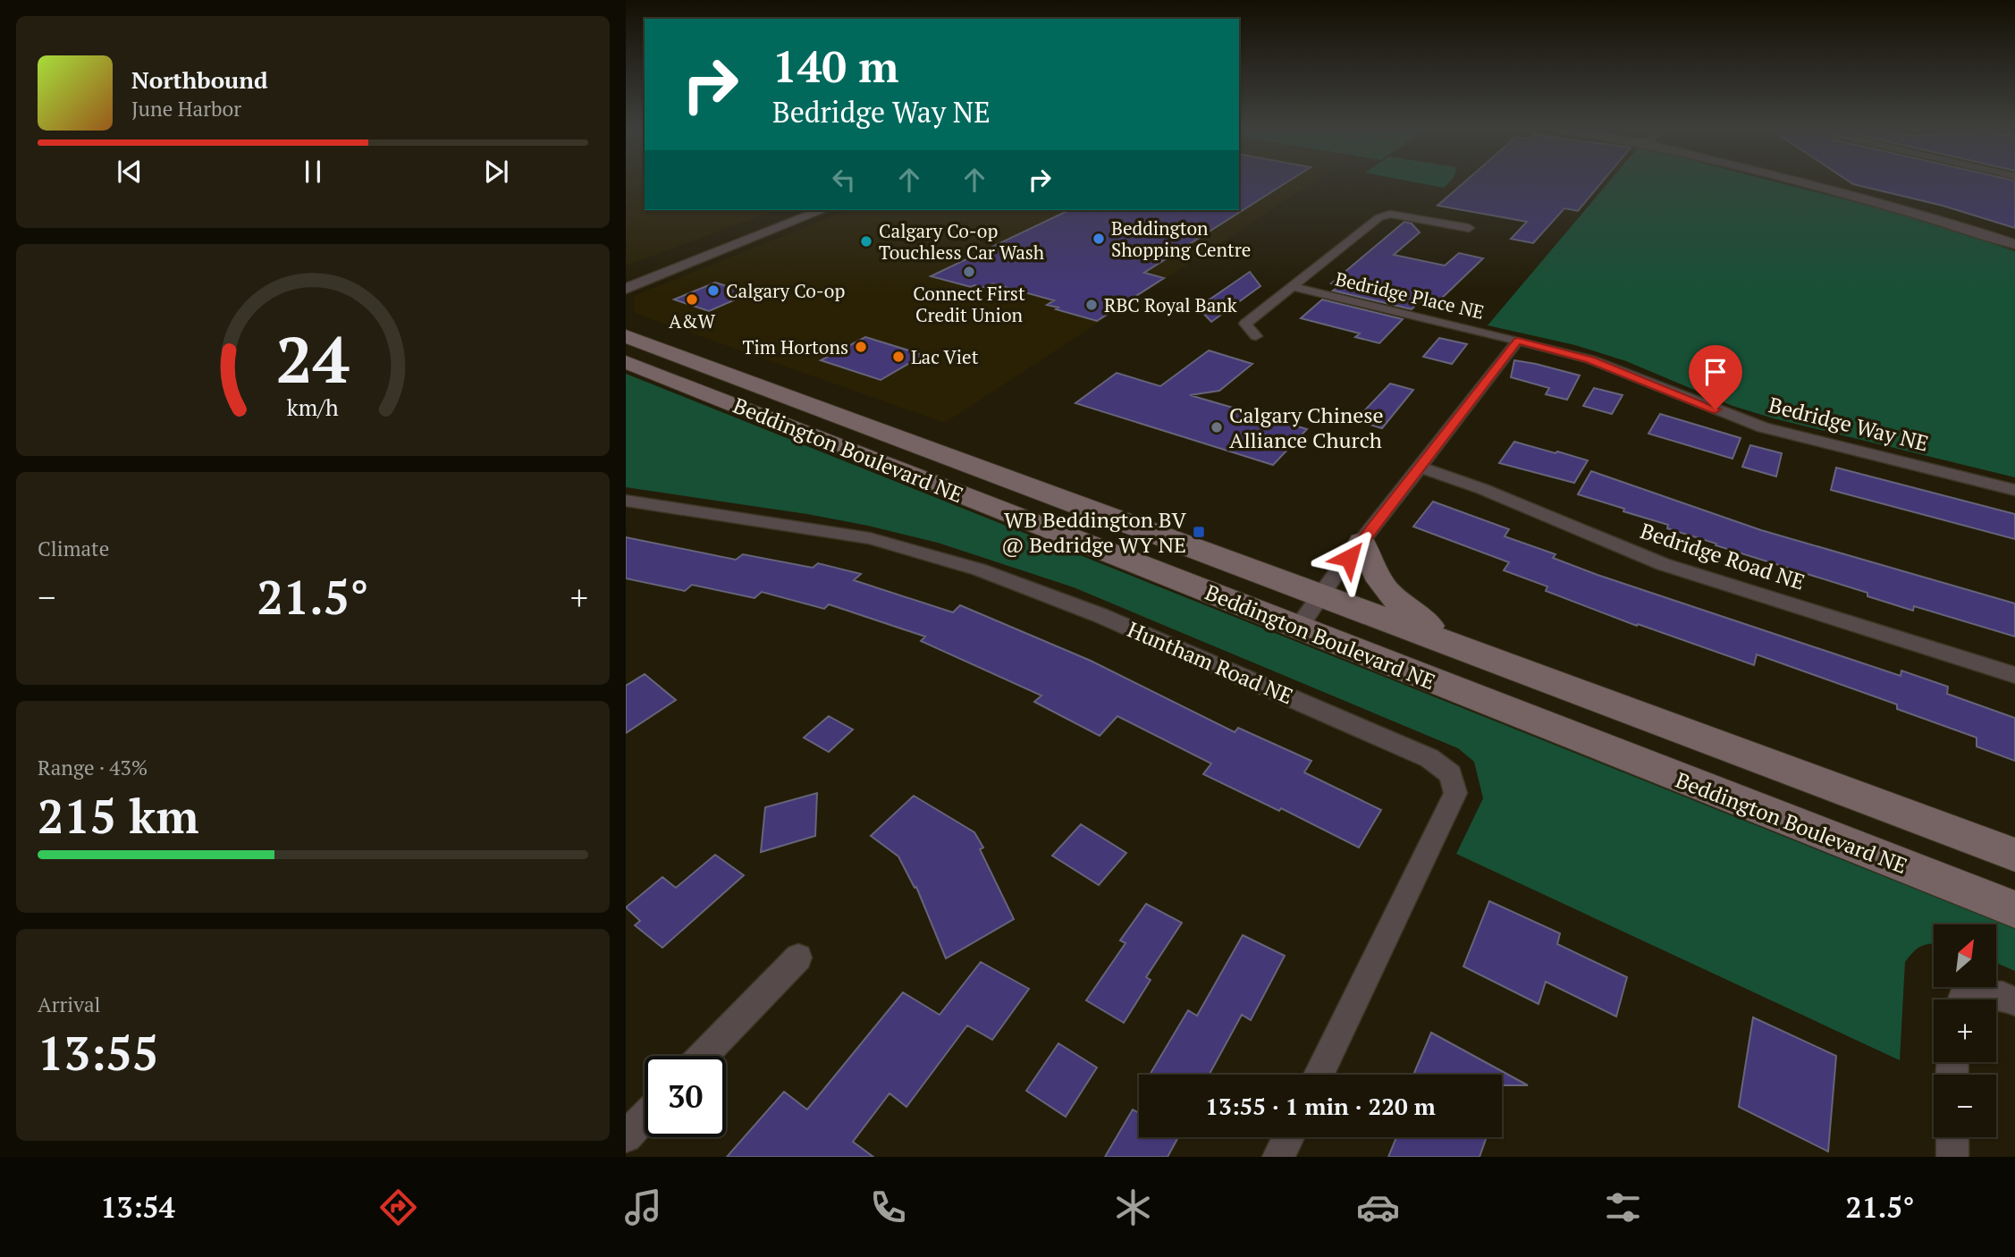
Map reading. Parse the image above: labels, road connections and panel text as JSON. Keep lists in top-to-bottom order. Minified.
{"streets":{"main road":["Beddington Boulevard NE"],"street":["Bedridge Place NE","Bedridge Way NE","Bedridge Road NE","Huntham Road NE"]},"crossings":[["Bedridge Place NE","Bedridge Way NE"]],"places":{"other":["Beddington Shopping Centre","Calgary Co-op Touchless Car Wash","Connect First Credit Union","Calgary Co-op","A&W","RBC Royal Bank","Tim Hortons","Lac Viet","Calgary Chinese Alliance Church"],"transit":["WB Beddington BV @ Bedridge WY NE"]},"north":"top right","page":{"turn":["140 m","Bedridge Way NE"],"song":["Northbound","June Harbor"],"tile":["Climate",["Range · 43%","215 km"],["Arrival","13:55"]],"heat":["−","21.5°","+"],"map_buttons":["+","−"],"limit":"30","trip":"13:55 · 1 min · 220 m","tabs":["13:54","21.5°"],"gauge":["24","km/h"]}}
